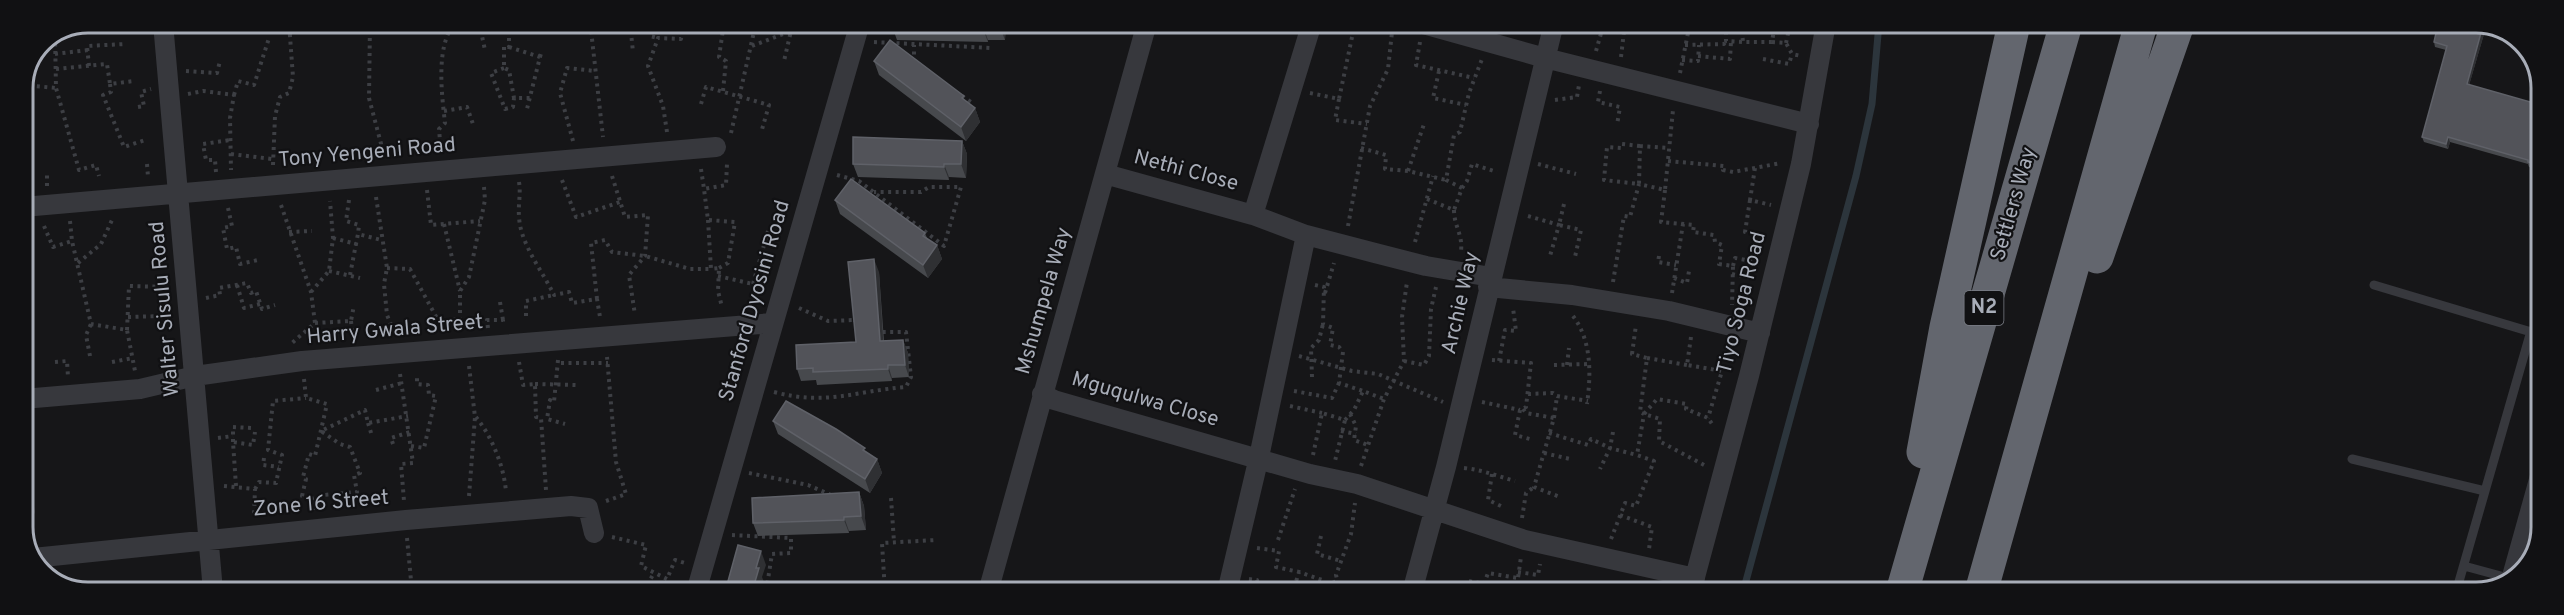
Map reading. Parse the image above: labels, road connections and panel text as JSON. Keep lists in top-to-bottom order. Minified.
{"streets":{"highway":["Settlers Way","N2"],"street":["Tony Yengeni Road","Nethi Close","Stanford Dyosini Road","Mshumpela Way","Archie Way","Tiyo Soga Road","Walter Sisulu Road","Harry Gwala Street","Mguqulwa Close","Zone 16 Street"]},"crossings":[["Tony Yengeni Road","Walter Sisulu Road"],["Nethi Close","Mshumpela Way"],["Nethi Close","Archie Way"],["Nethi Close","Tiyo Soga Road"],["Stanford Dyosini Road","Harry Gwala Street"],["Mshumpela Way","Mguqulwa Close"],["Archie Way","Mguqulwa Close"],["Walter Sisulu Road","Harry Gwala Street"],["Walter Sisulu Road","Zone 16 Street"]]}
